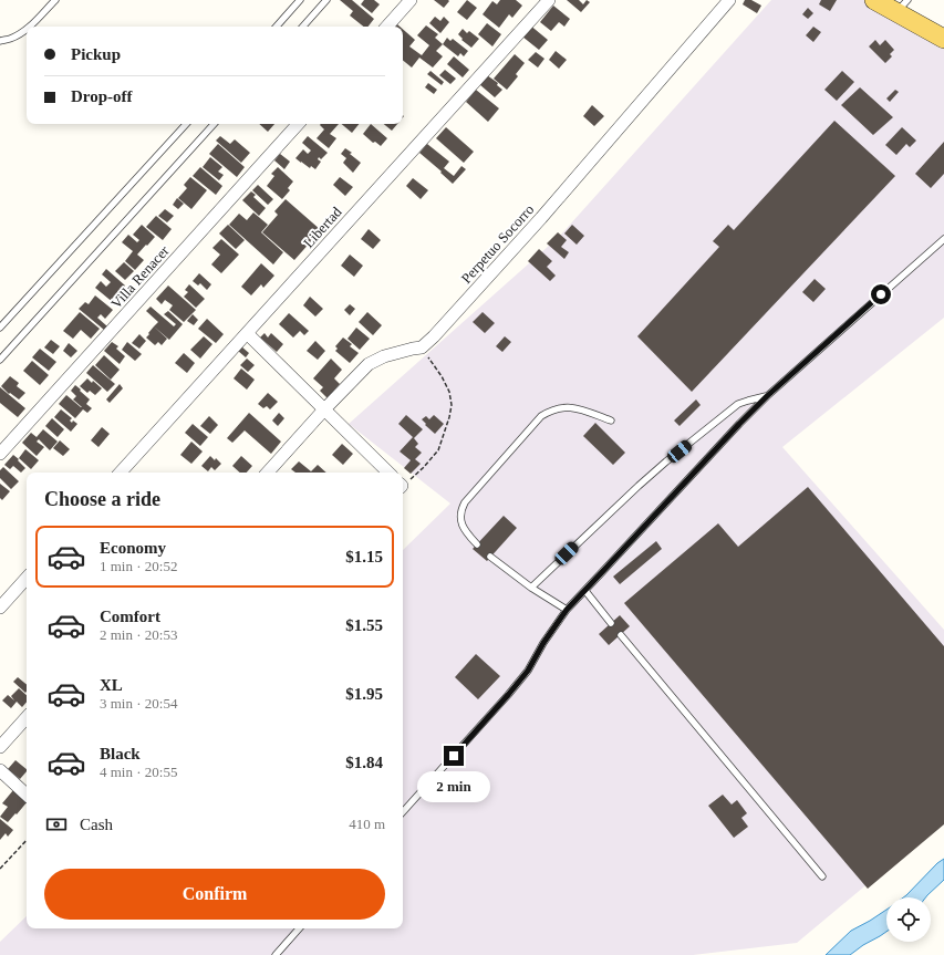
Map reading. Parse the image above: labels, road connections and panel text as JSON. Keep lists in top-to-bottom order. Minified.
{"streets":{"street":["Libertad","Perpetuo Socorro","Villa Renacer"]},"page":{"banner":["Pickup","Drop-off"],"heading":"Choose a ride","list":[{"name":"Economy","note":"1 min · 20:52","value":"$1.15"},{"name":"Comfort","note":"2 min · 20:53","value":"$1.55"},{"name":"XL","note":"3 min · 20:54","value":"$1.95"},{"name":"Black","note":"4 min · 20:55","value":"$1.84"}],"bubble":"2 min","pay":["Cash","410 m"],"buttons":"Confirm"}}
